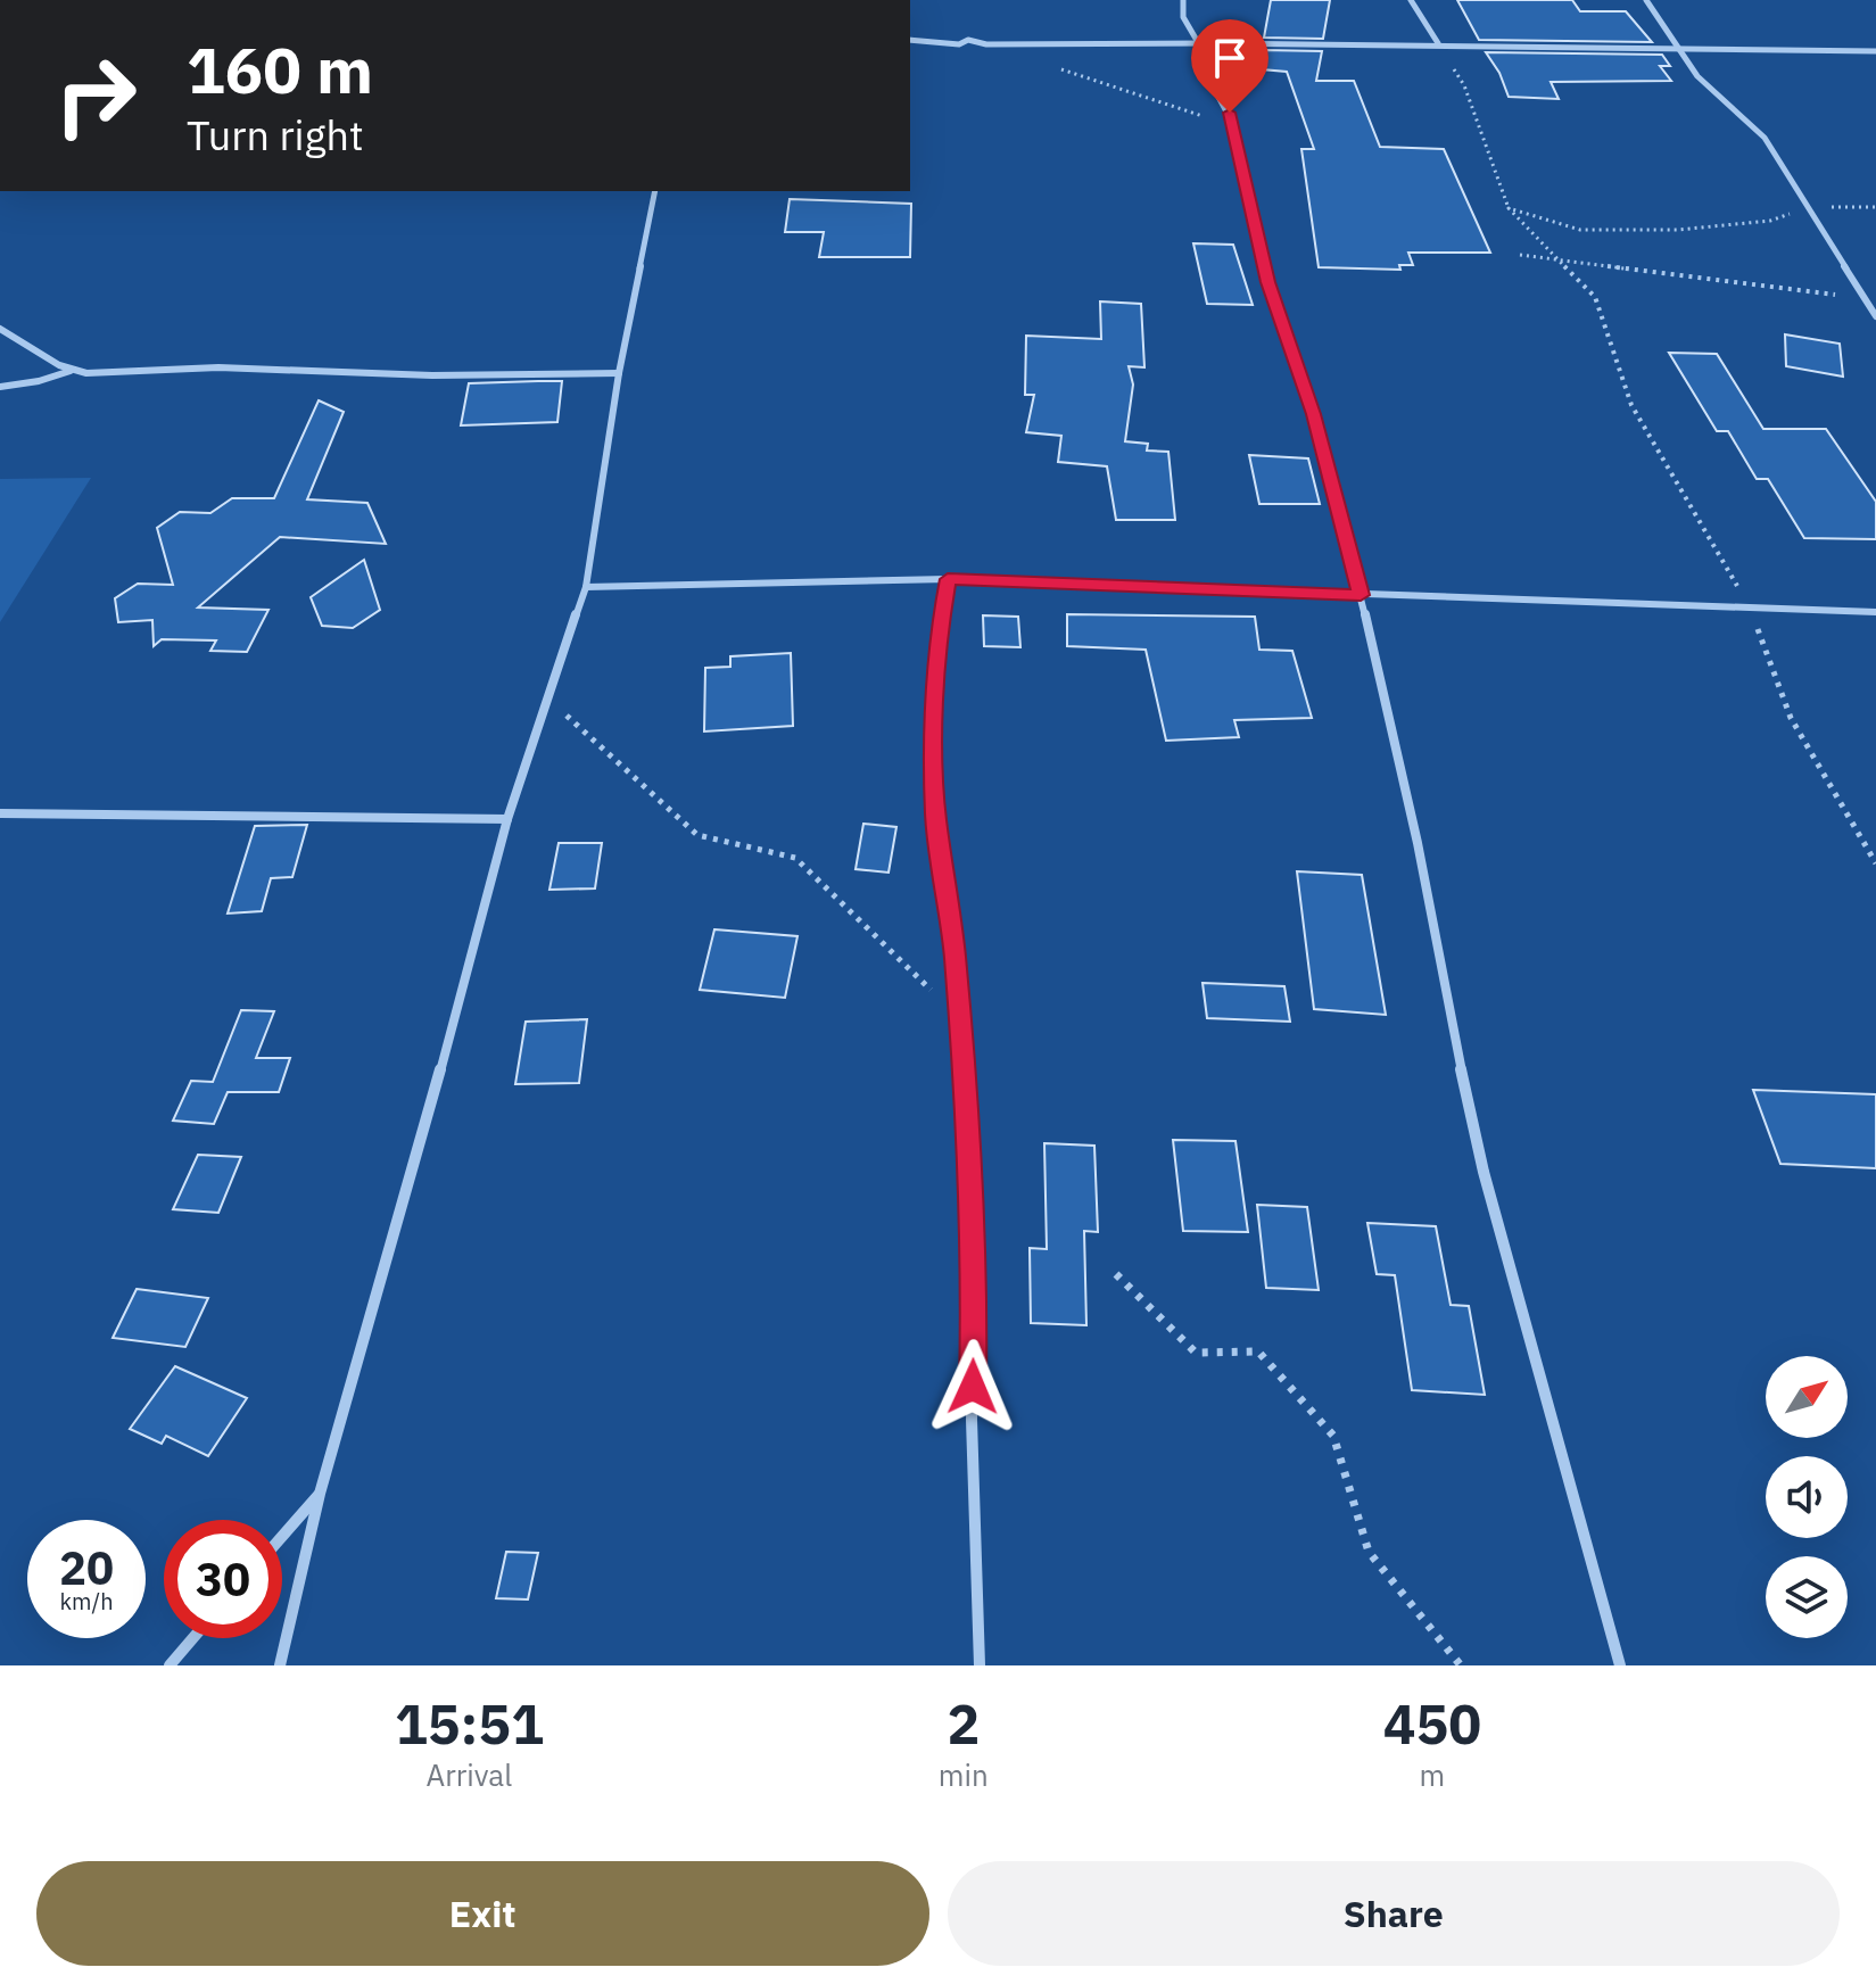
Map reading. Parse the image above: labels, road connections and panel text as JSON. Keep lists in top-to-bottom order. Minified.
{"north":"top right","page":{"turn":["160 m","Turn right"],"speed":"20 km/h","limit":"30","eta":["15:51","Arrival","2","min","450","m"],"buttons":["Exit","Share"]}}
